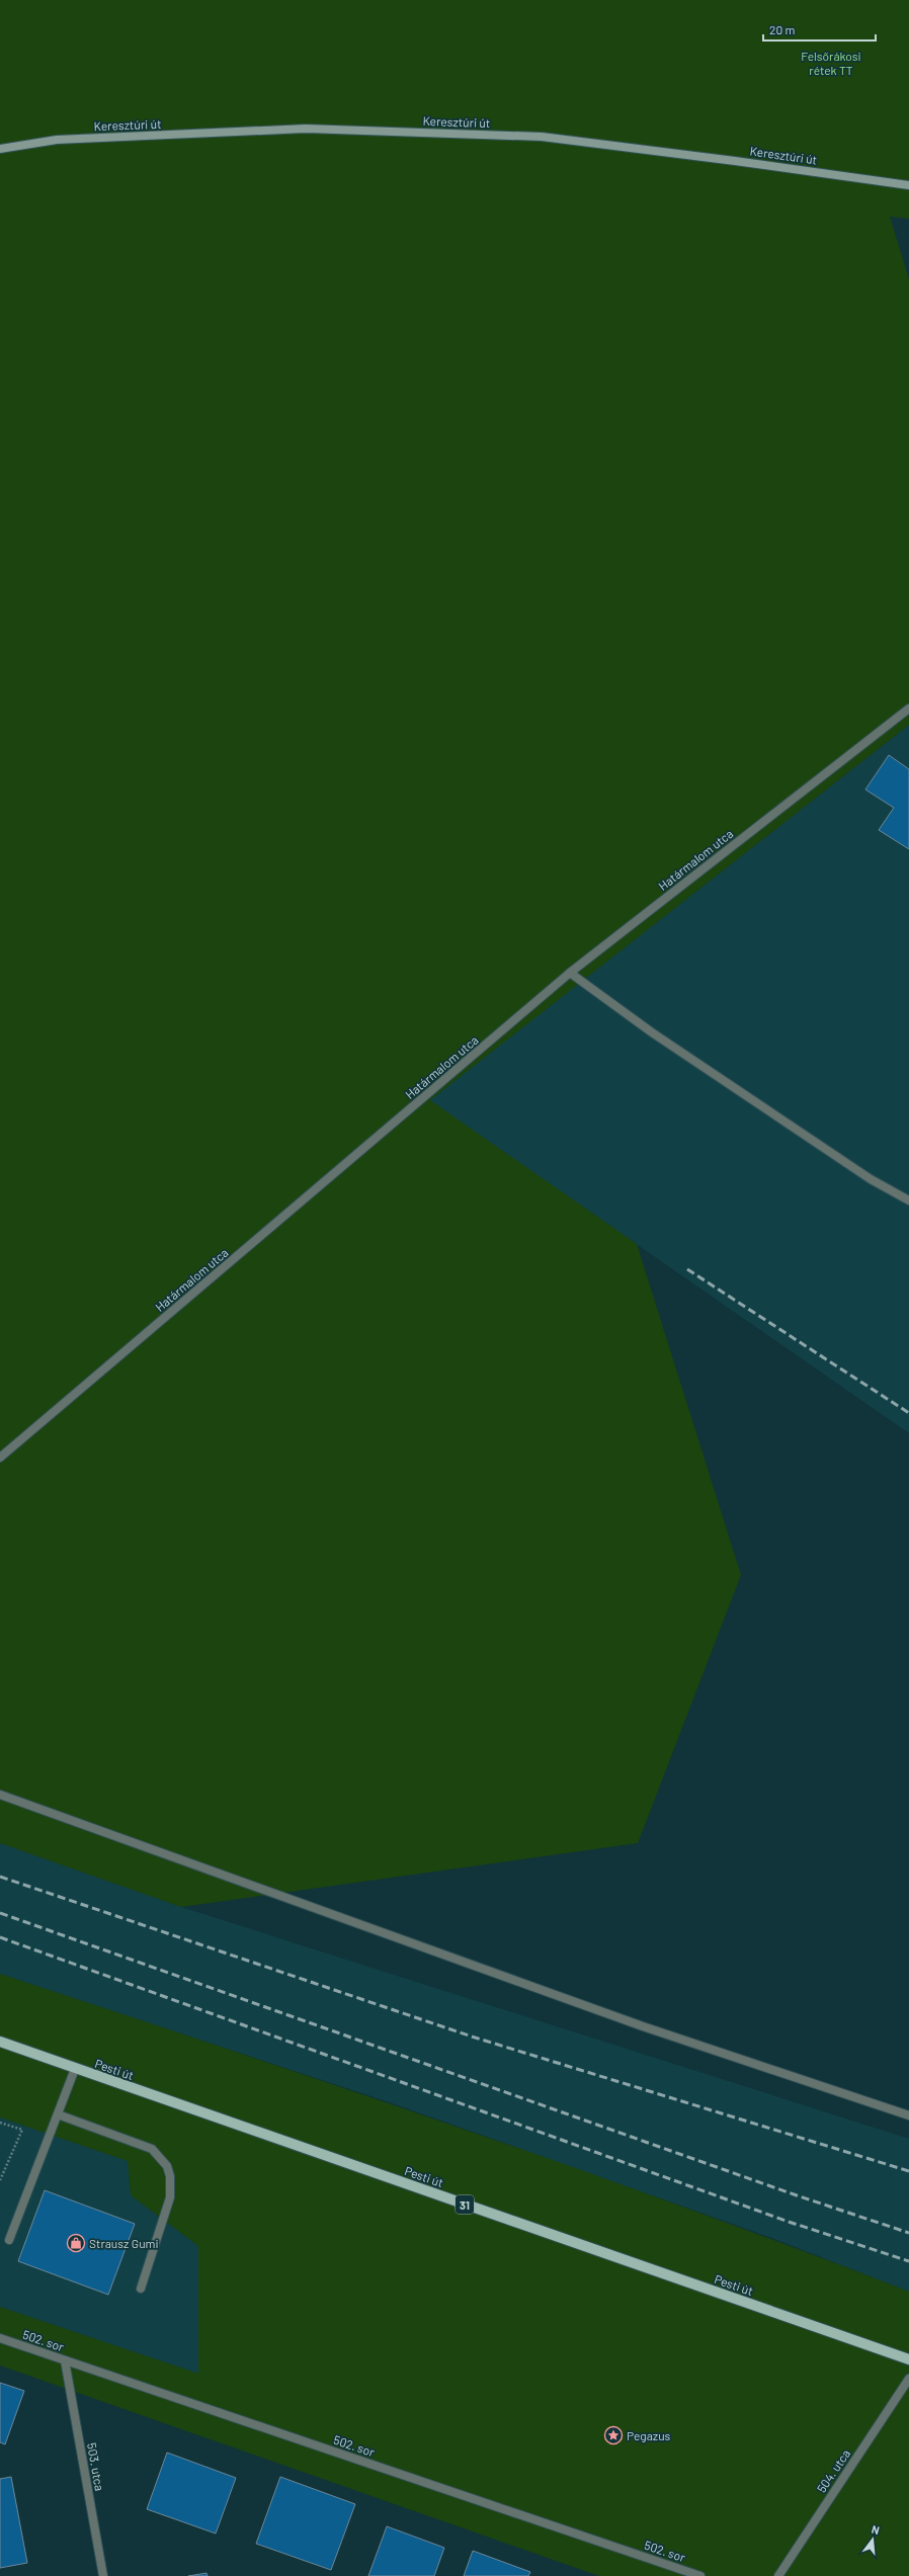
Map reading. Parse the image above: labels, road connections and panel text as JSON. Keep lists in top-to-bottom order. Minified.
{"streets":{"main road":["Keresztúri út","Pesti út","31"],"street":["Határmalom utca","502. sor","503. utca","504. utca"]},"crossings":[["502. sor","503. utca"]],"parks":["Felsőrákosi rétek TT"],"places":{"shop":["Strausz Gumi"],"place":["Pegazus"]},"scale_bar":"20 m","north":"top"}
